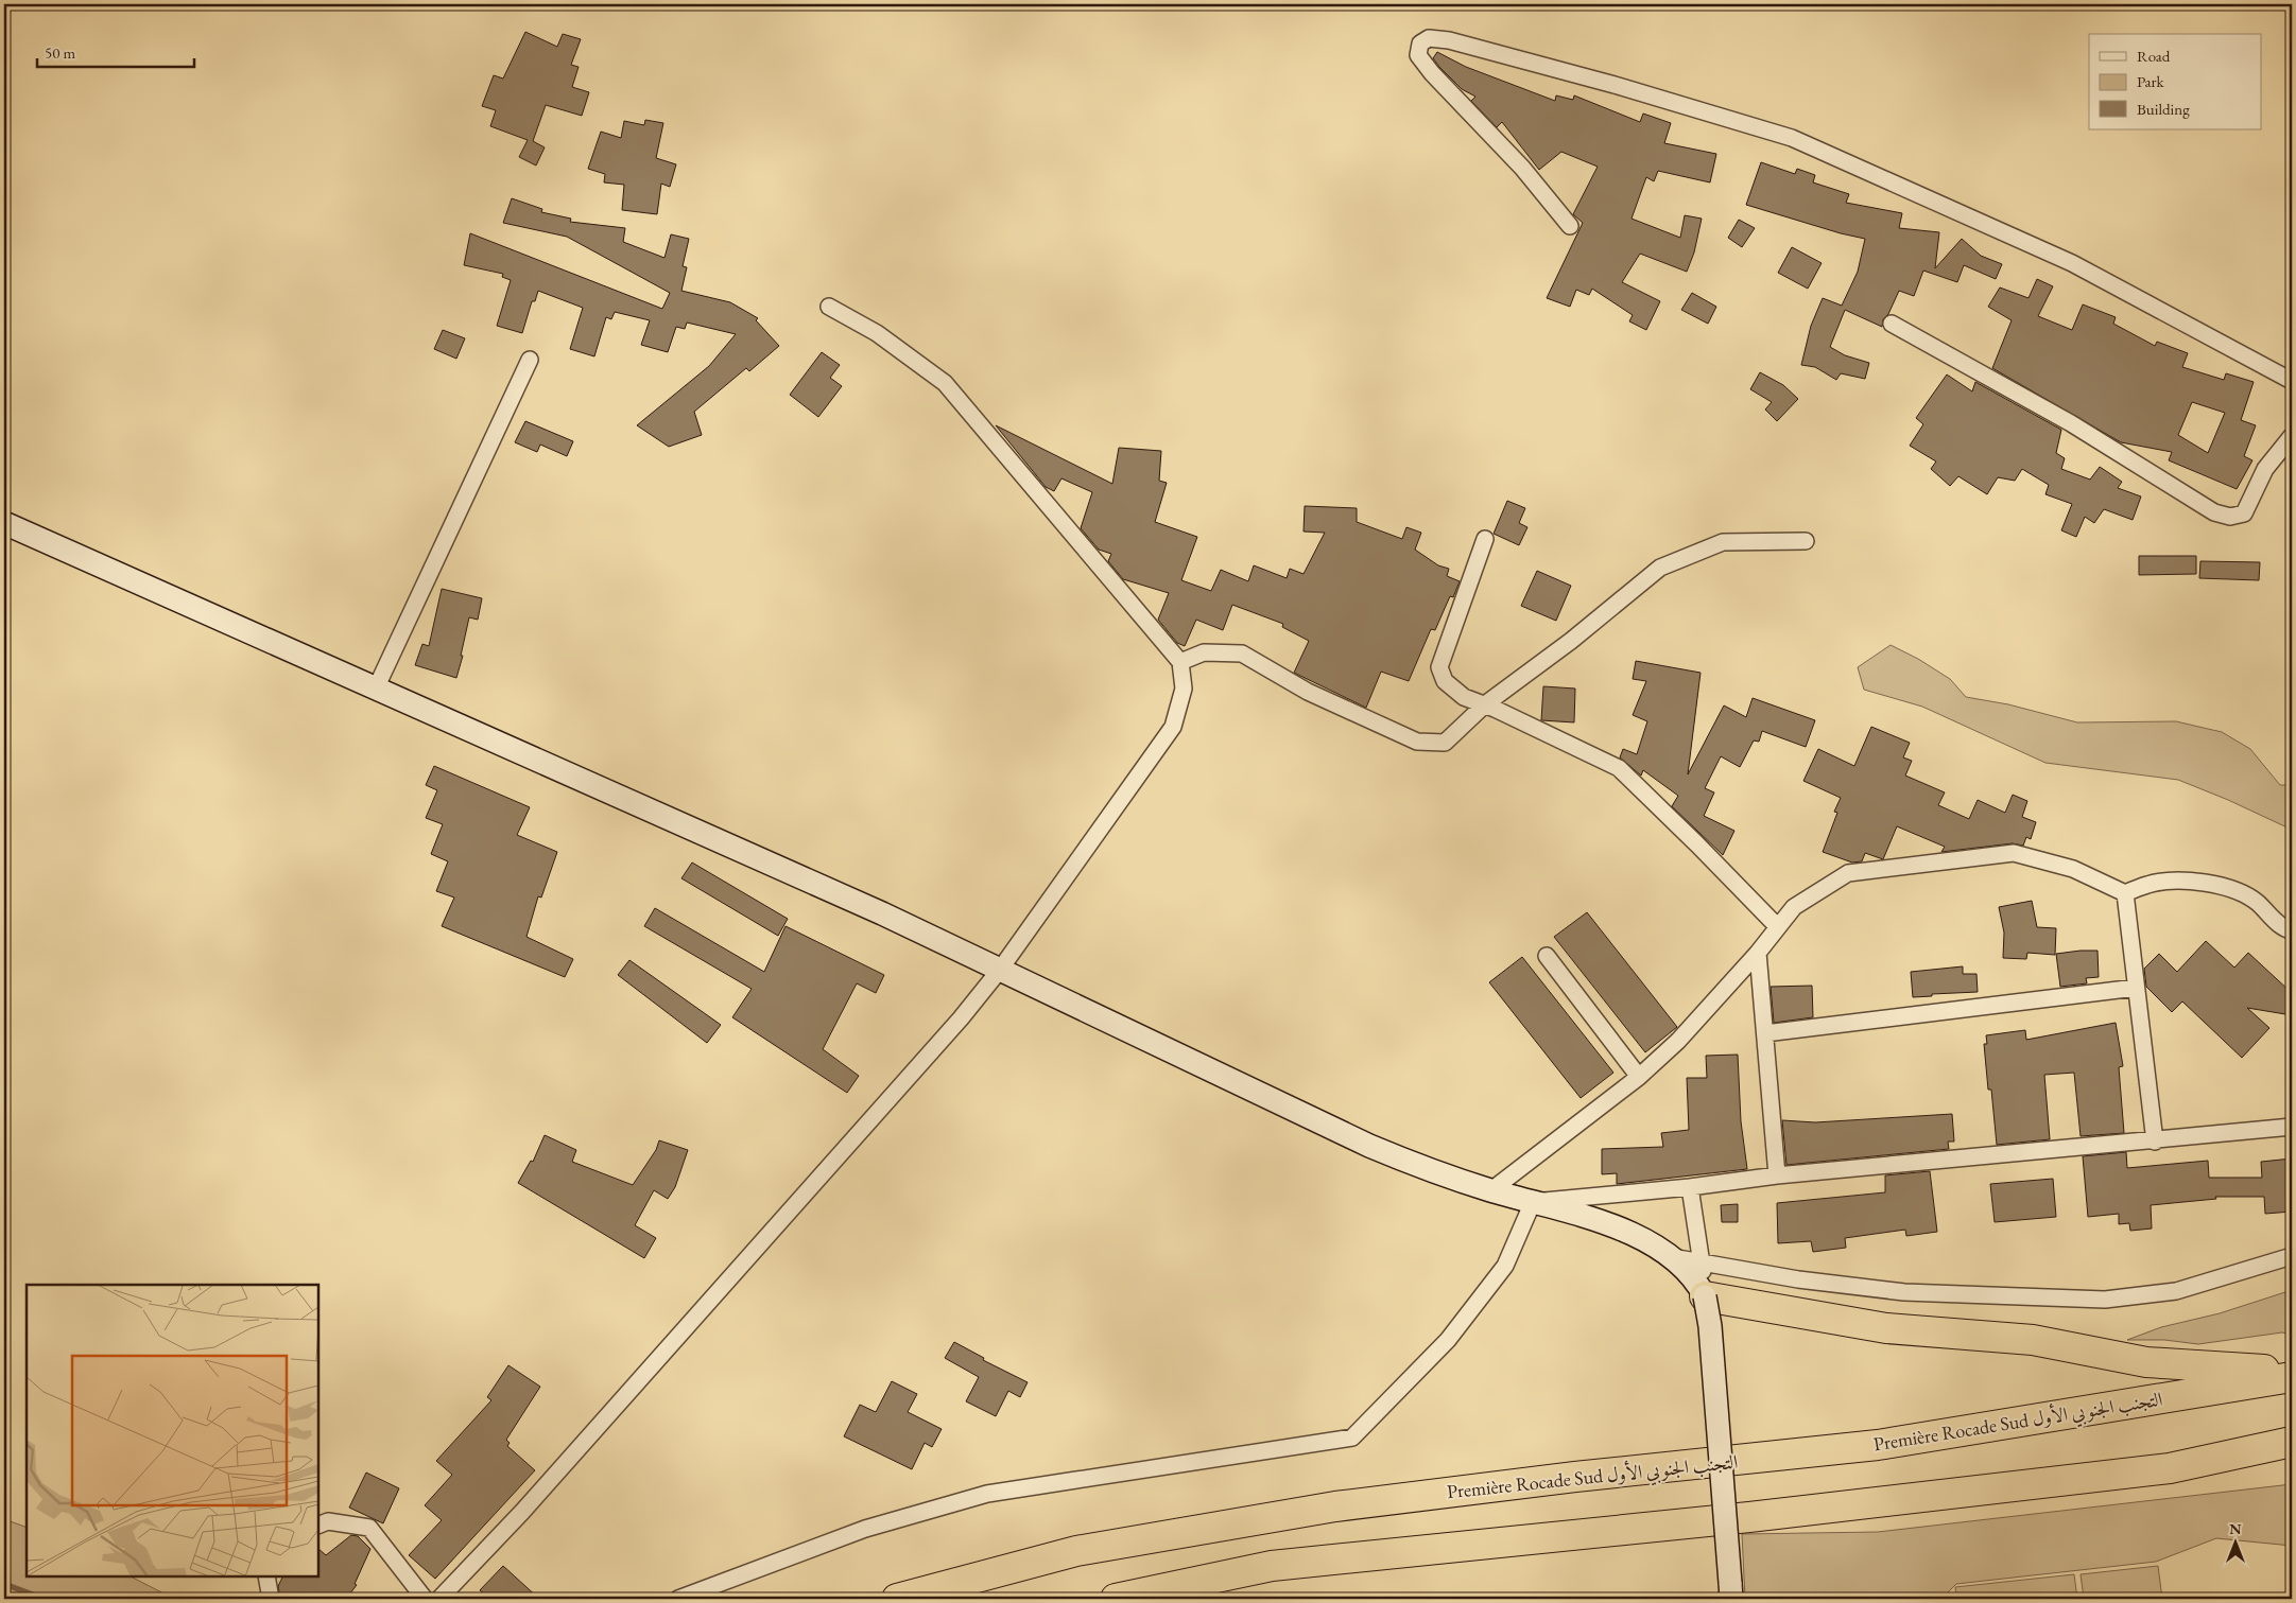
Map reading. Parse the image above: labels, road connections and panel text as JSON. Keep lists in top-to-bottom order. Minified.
{"streets":{"highway":["Première Rocade Sud التجنب الجنوبي الأول"]},"legend":["Road","Park","Building"],"scale_bar":"50 m","north":"top"}
